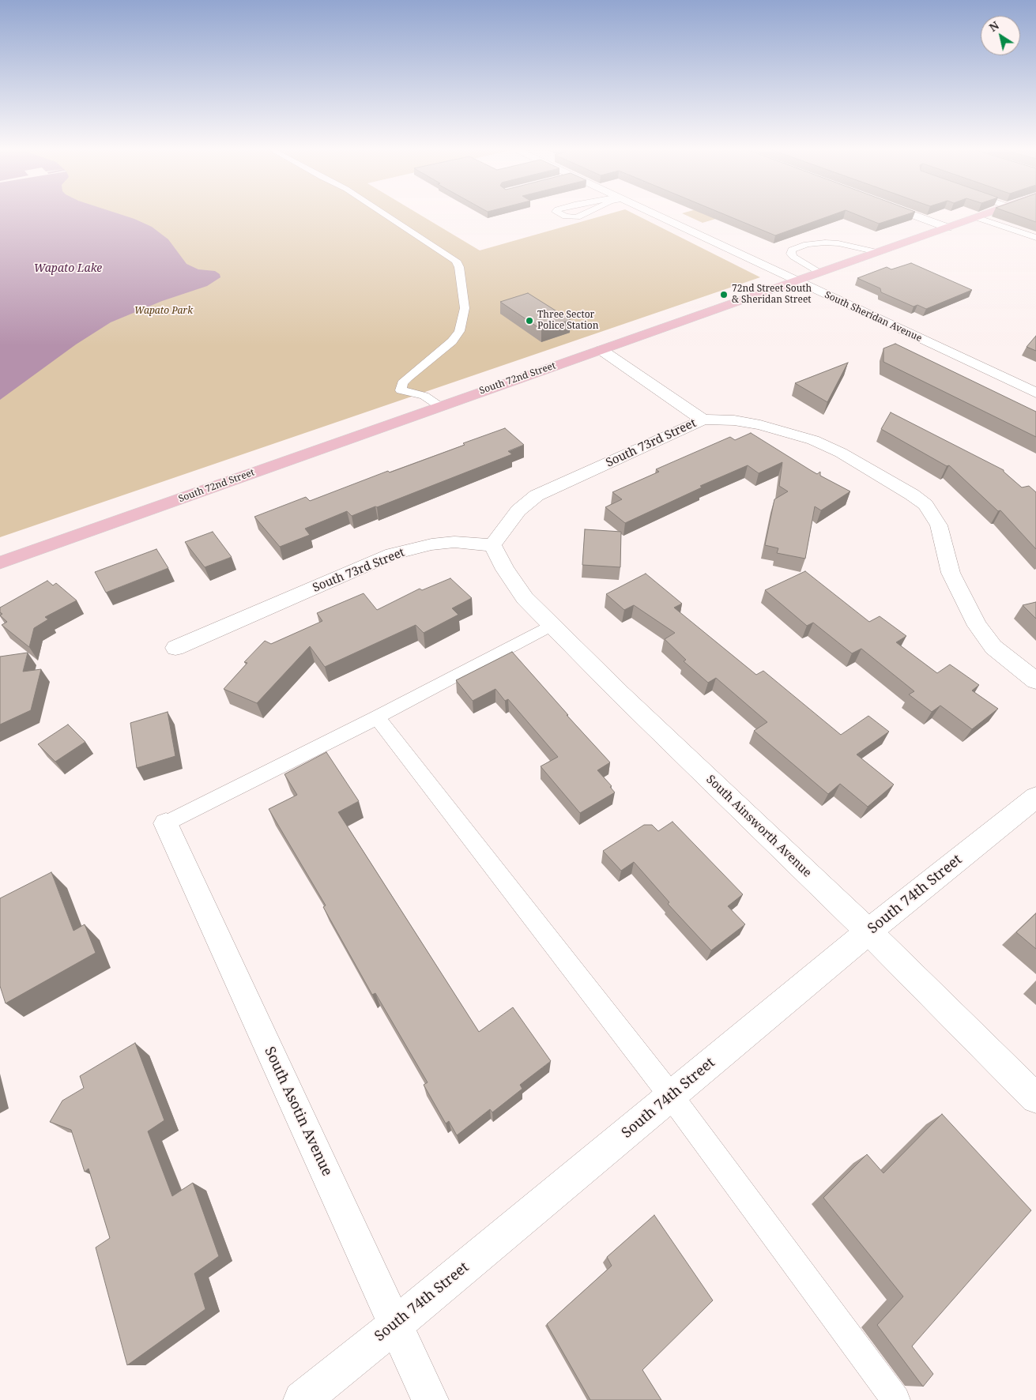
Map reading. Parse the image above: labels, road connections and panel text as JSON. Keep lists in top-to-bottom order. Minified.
{"streets":{"main road":["South 72nd Street"],"street":["South Sheridan Avenue","South 73rd Street","South Ainsworth Avenue","South 74th Street","South Asotin Avenue"]},"crossings":[["South Sheridan Avenue","South 72nd Street"],["South 73rd Street","South Ainsworth Avenue"],["South Ainsworth Avenue","South 74th Street"],["South 74th Street","South Asotin Avenue"]],"water":["Wapato Lake"],"parks":["Wapato Park"],"places":["72nd Street South & Sheridan Street","Three Sector Police Station"],"north":"top left"}
